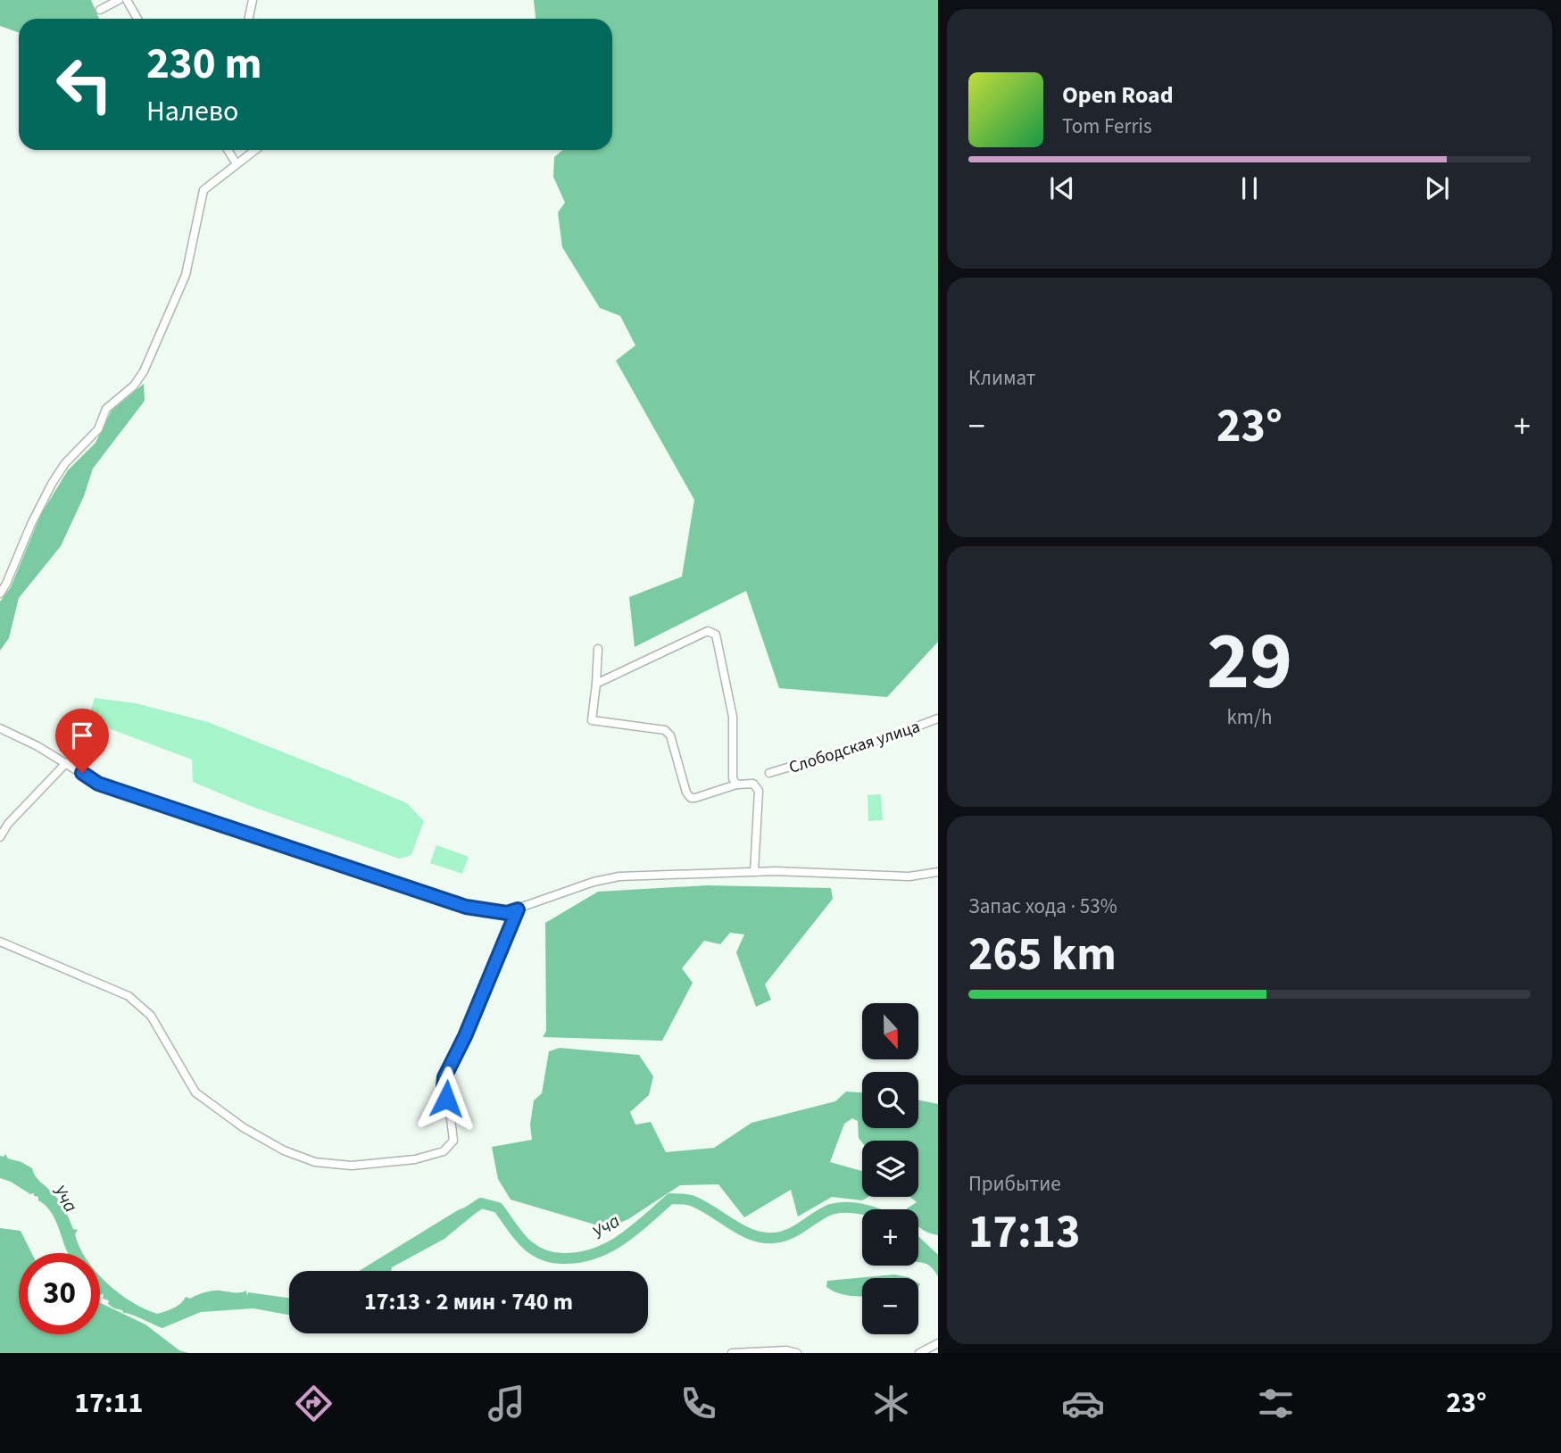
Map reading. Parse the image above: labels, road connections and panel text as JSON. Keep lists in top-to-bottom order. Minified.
{"streets":{"street":["Слободская улица"]},"water":["Уча"],"north":"bottom","page":{"turn":["230 m","Налево"],"song":["Open Road","Tom Ferris"],"tile":["Климат",["29","km/h"],["Запас хода · 53%","265 km"],["Прибытие","17:13"]],"heat":["−","23°","+"],"map_buttons":["+","−"],"limit":"30","trip":"17:13 · 2 мин · 740 m","tabs":["17:11","23°"]}}
